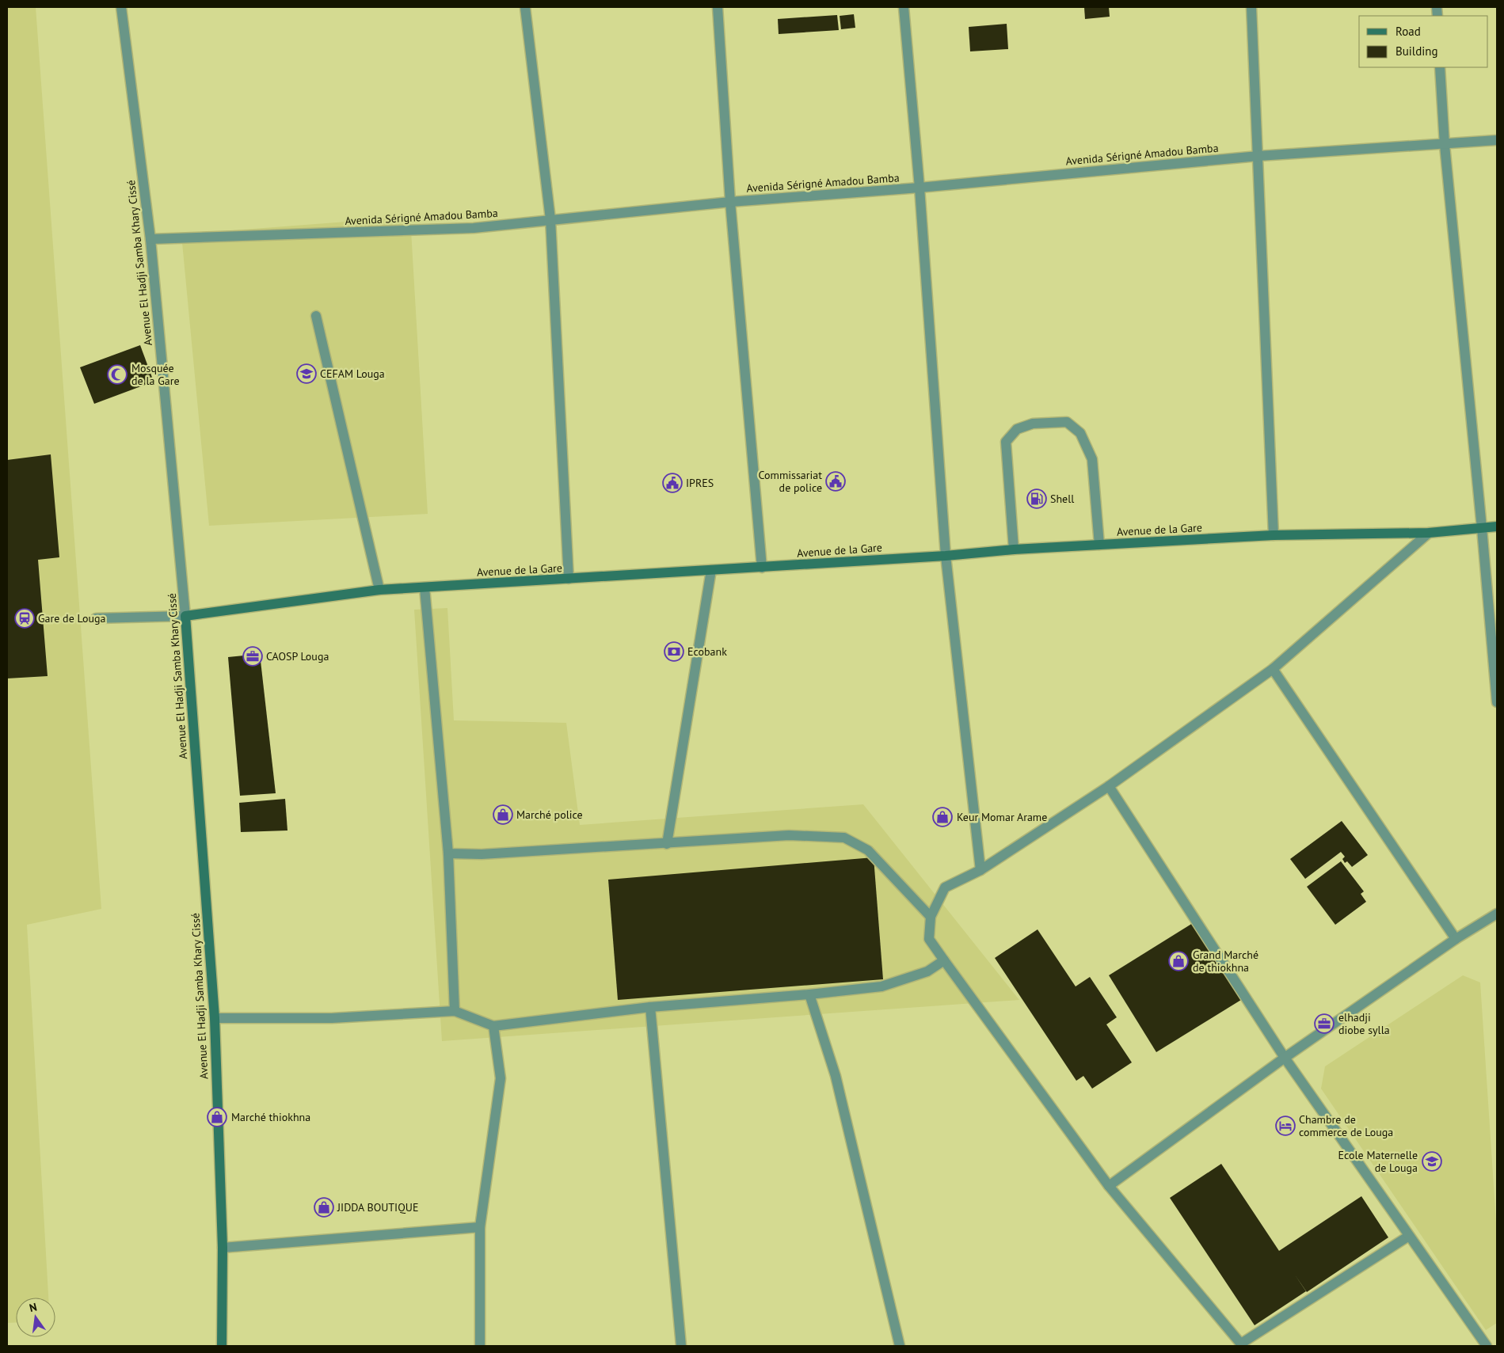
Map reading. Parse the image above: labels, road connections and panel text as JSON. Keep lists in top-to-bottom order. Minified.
{"streets":{"street":["Avenida Sérigné Amadou Bamba","Avenue El Hadji Samba Khary Cissé","Avenue de la Gare"]},"crossings":[["Avenida Sérigné Amadou Bamba","Avenue El Hadji Samba Khary Cissé"],["Avenue El Hadji Samba Khary Cissé","Avenue de la Gare"]],"places":{"school or university":["CEFAM Louga","Ecole Maternelle de Louga"],"mosque":["Mosquée de la Gare"],"public building":["Commissariat de police","IPRES"],"fuel station":["Shell"],"station":["Gare de Louga"],"bank":["Ecobank"],"office":["CAOSP Louga","elhadji diobe sylla"],"shop":["Marché police","Keur Momar Arame","Grand Marché de thiokhna","Marché thiokhna","JIDDA BOUTIQUE"],"hotel":["Chambre de commerce de Louga"]},"legend":["Road","Building"],"north":"top"}
